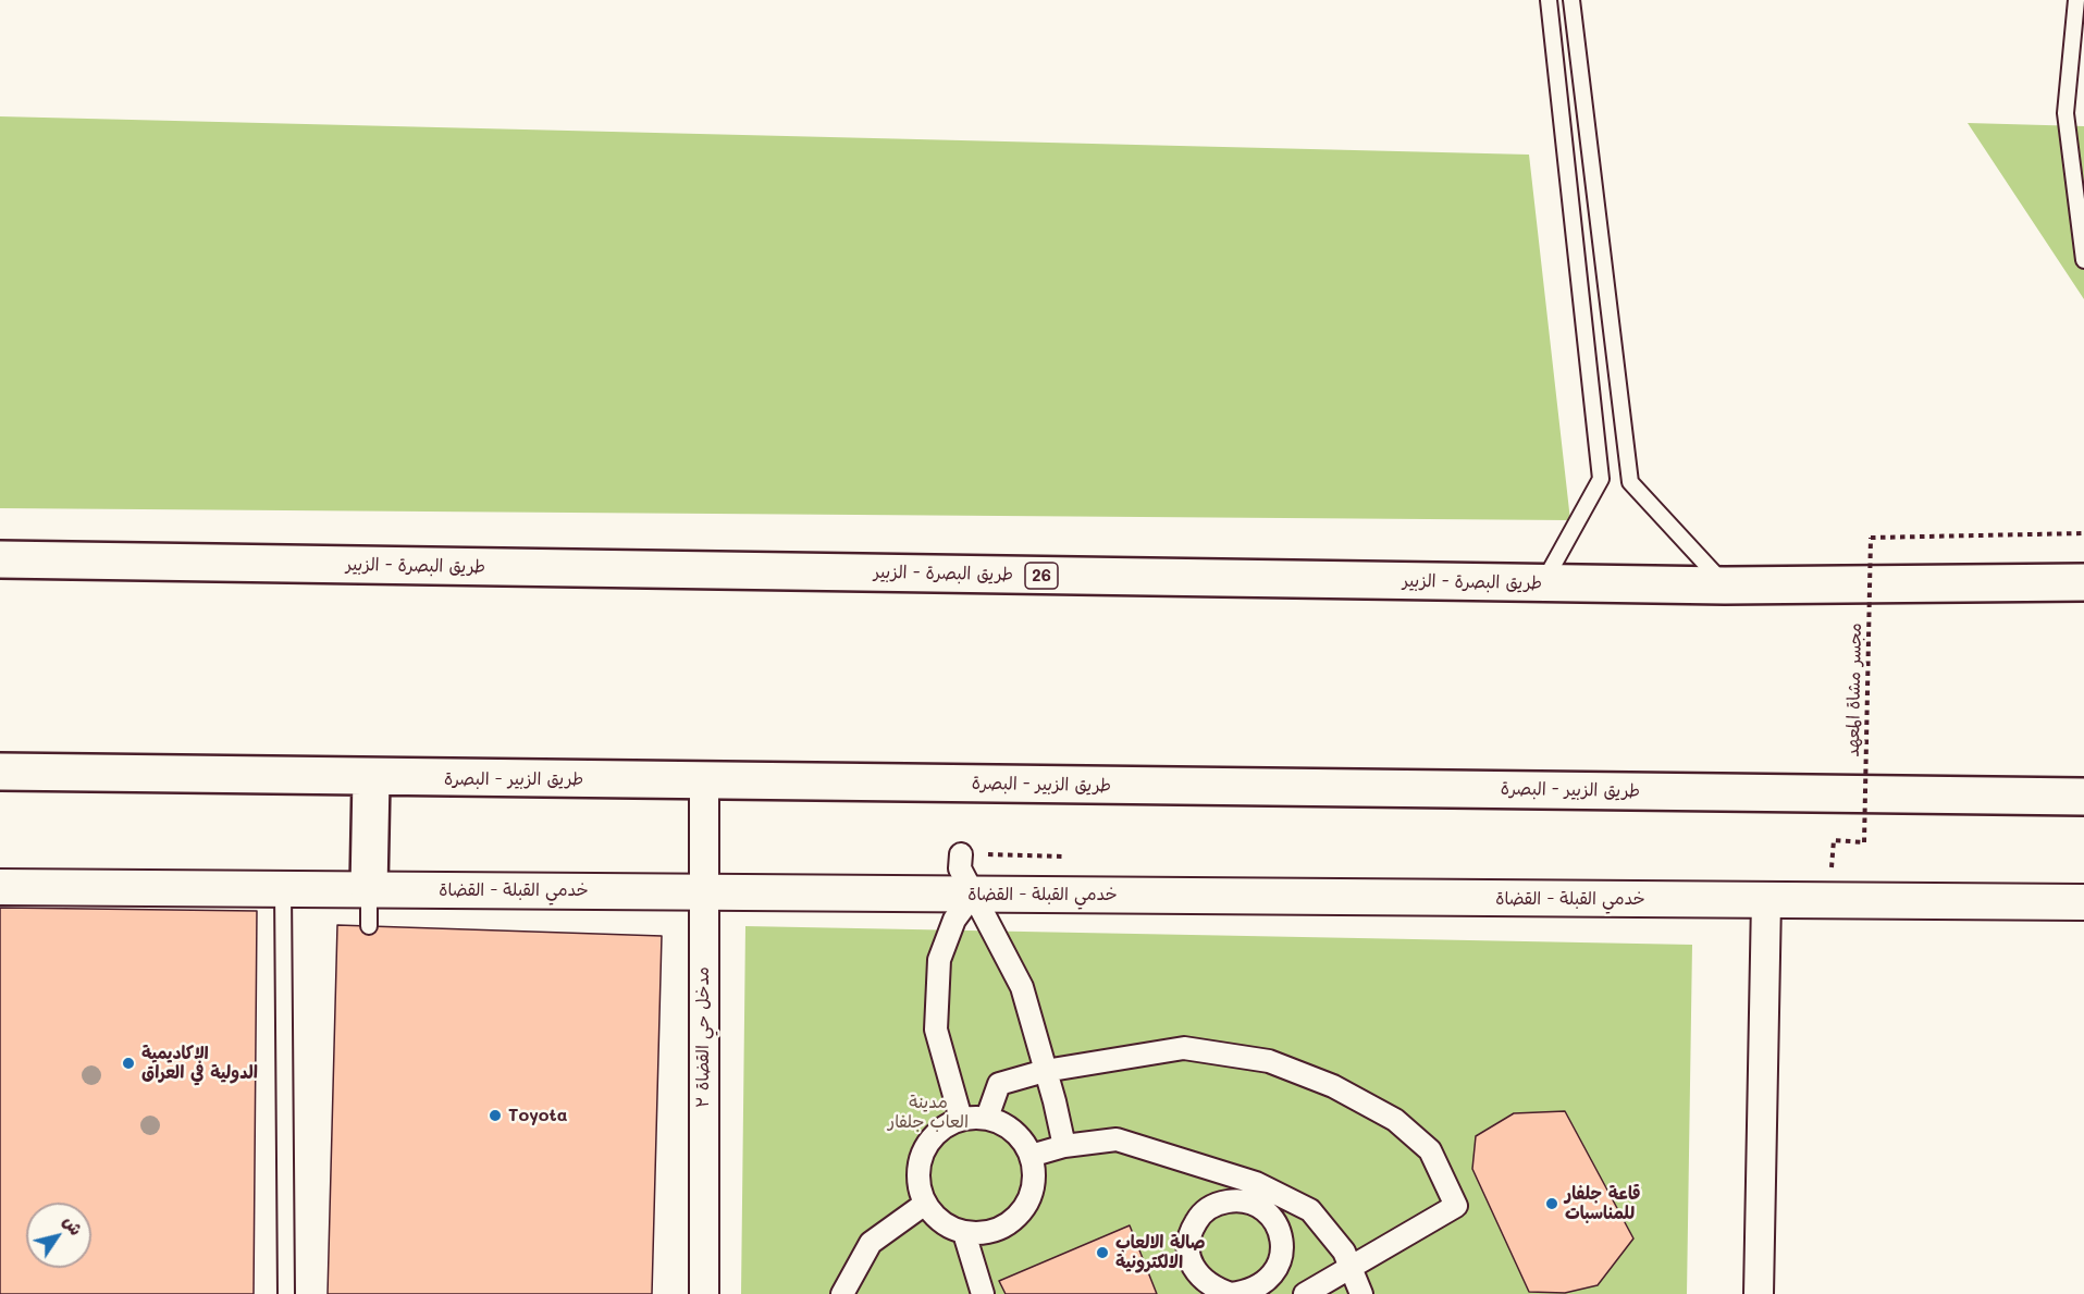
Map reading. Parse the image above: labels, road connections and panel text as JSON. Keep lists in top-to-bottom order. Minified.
{"streets":{"highway":["طريق البصرة - الزبير","26","طريق الزبير - البصرة"],"street":["خدمي القبلة - القضاة","مدخل حي القضاة ٣"],"path":["مجسر مشاة المعهد"]},"crossings":[["طريق الزبير - البصرة","مدخل حي القضاة ٣"],["خدمي القبلة - القضاة","مدخل حي القضاة ٣"]],"parks":["مدينة العاب جلفار"],"places":["الاكاديمية الدولية في العراق","Toyota","قاعة جلفار للمناسبات","صالة الالعاب الالكترونية"],"north":"top right"}
